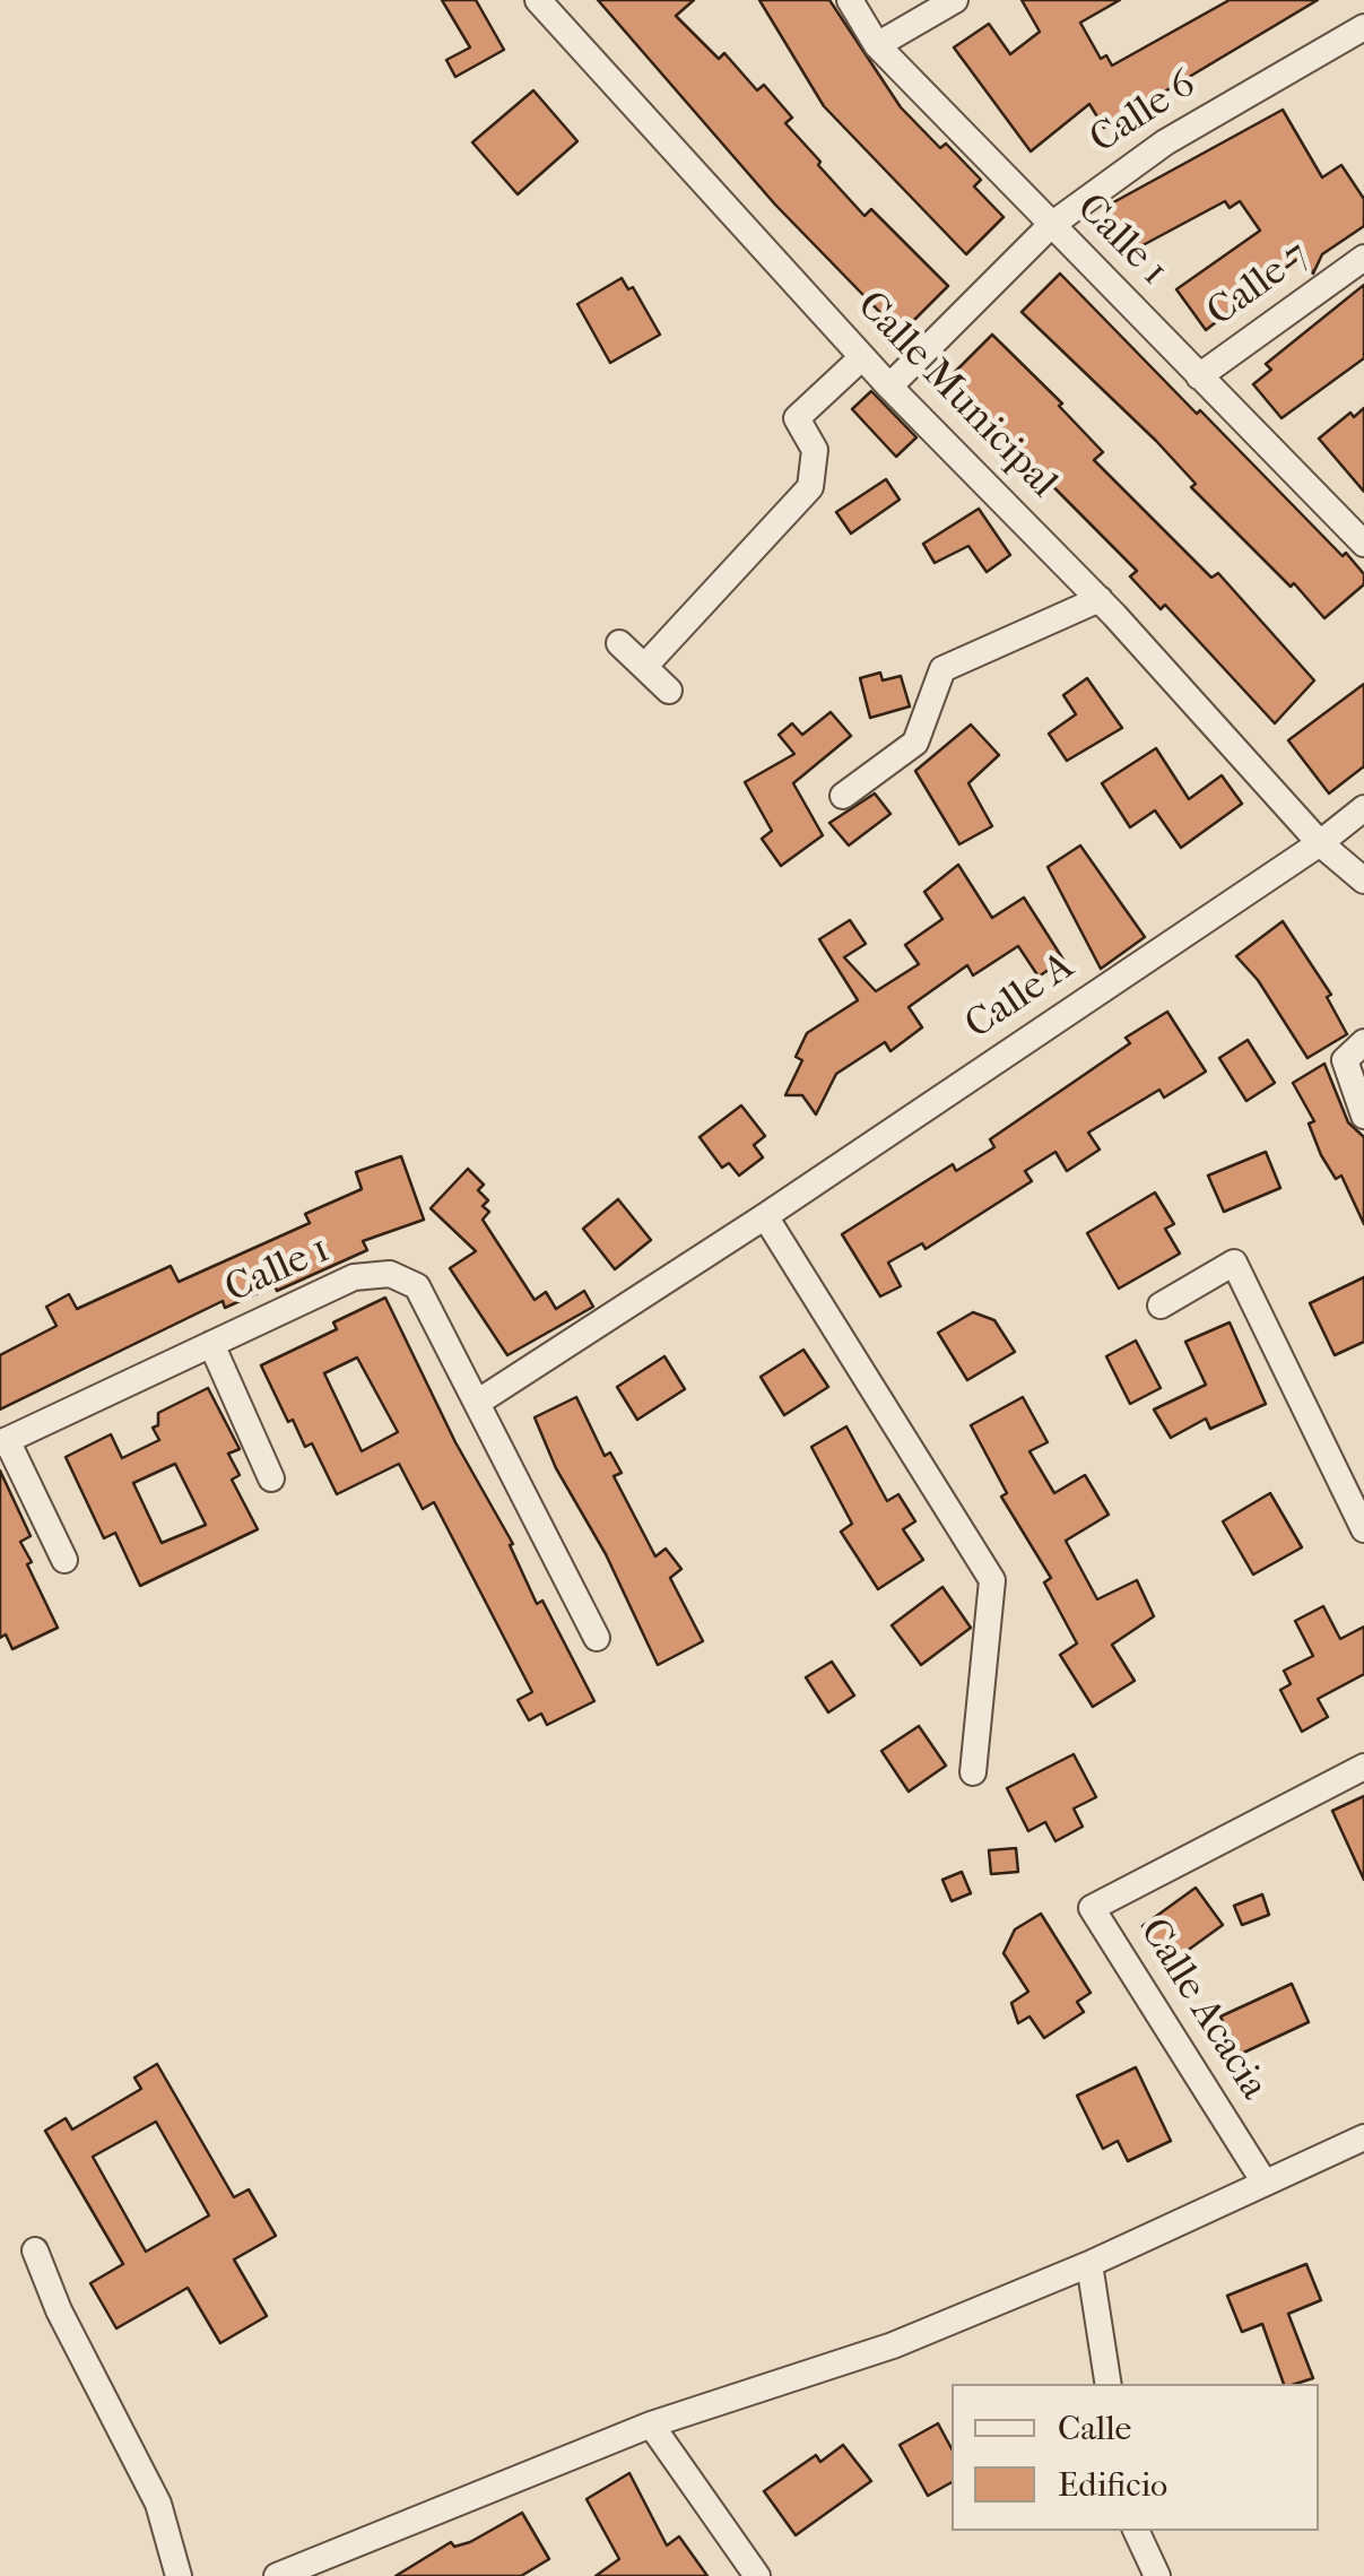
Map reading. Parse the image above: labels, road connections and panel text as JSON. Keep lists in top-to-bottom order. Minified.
{"streets":{"street":["Calle 6","Calle 1","Calle 7","Calle Municipal","Calle A","Calle Acacia"]},"crossings":[["Calle 6","Calle 1"],["Calle 6","Calle Municipal"],["Calle 1","Calle 7"],["Calle 1","Calle A"],["Calle Municipal","Calle A"]],"legend":["Calle","Edificio"]}
